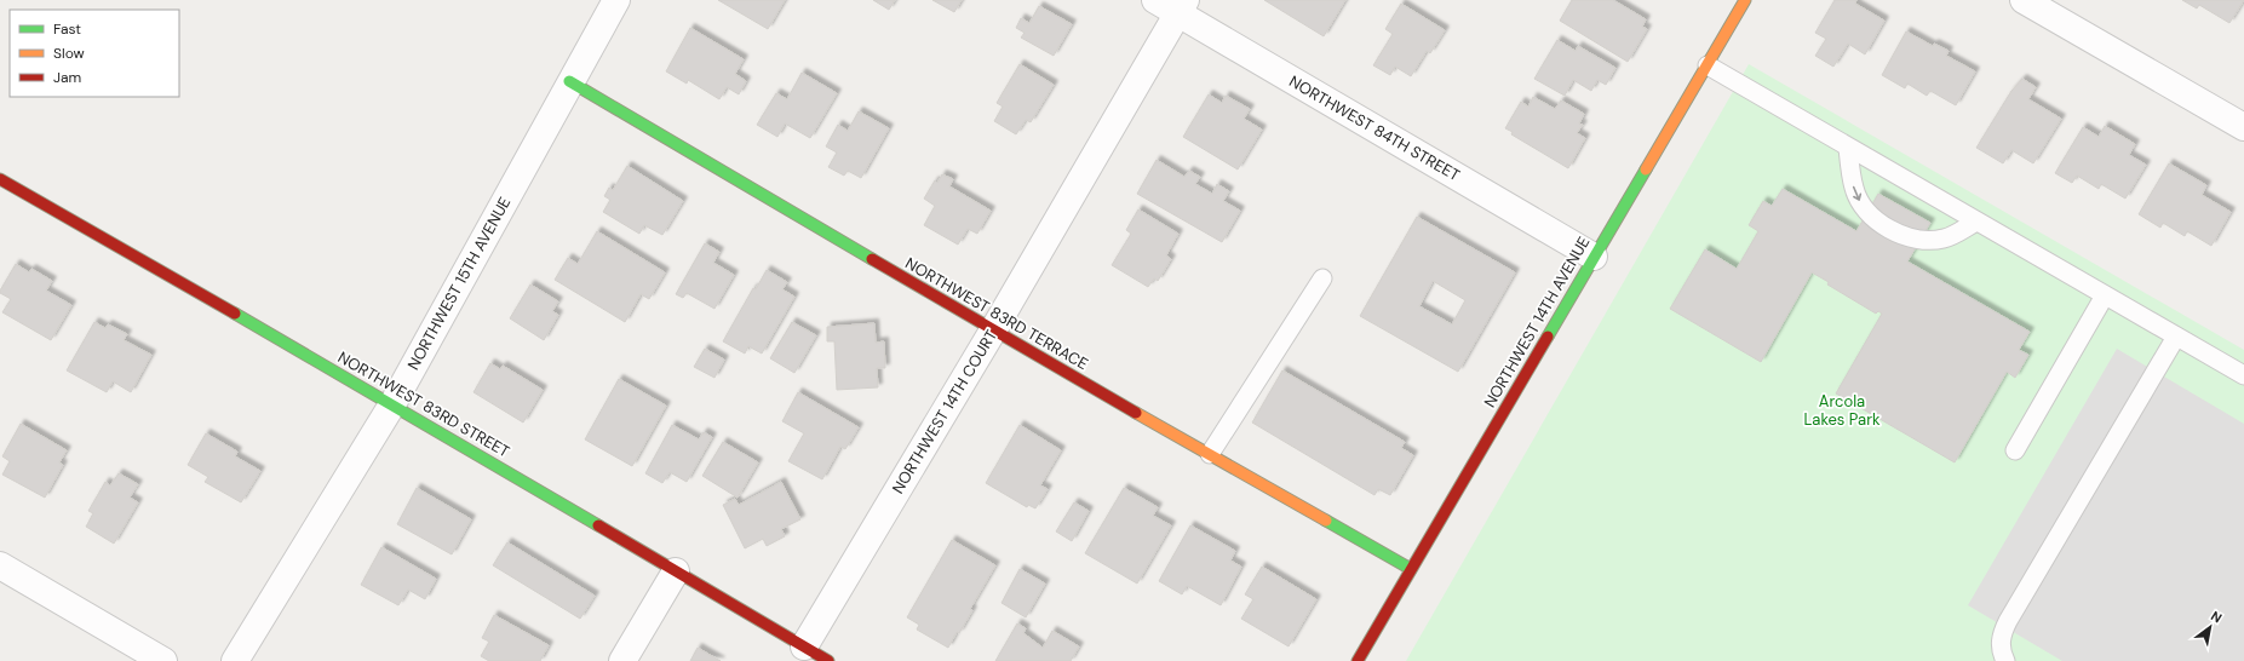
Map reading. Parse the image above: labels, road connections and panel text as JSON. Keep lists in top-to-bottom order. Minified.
{"streets":{"street":["NORTHWEST 84TH STREET","NORTHWEST 15TH AVENUE","NORTHWEST 83RD TERRACE","NORTHWEST 14TH AVENUE","NORTHWEST 83RD STREET","NORTHWEST 14TH COURT"]},"crossings":[["NORTHWEST 84TH STREET","NORTHWEST 14TH AVENUE"],["NORTHWEST 84TH STREET","NORTHWEST 14TH COURT"],["NORTHWEST 15TH AVENUE","NORTHWEST 83RD TERRACE"],["NORTHWEST 15TH AVENUE","NORTHWEST 83RD STREET"],["NORTHWEST 83RD TERRACE","NORTHWEST 14TH AVENUE"],["NORTHWEST 83RD TERRACE","NORTHWEST 14TH COURT"],["NORTHWEST 83RD STREET","NORTHWEST 14TH COURT"]],"parks":["Arcola Lakes Park"],"legend":["Fast","Slow","Jam"],"north":"top right"}
